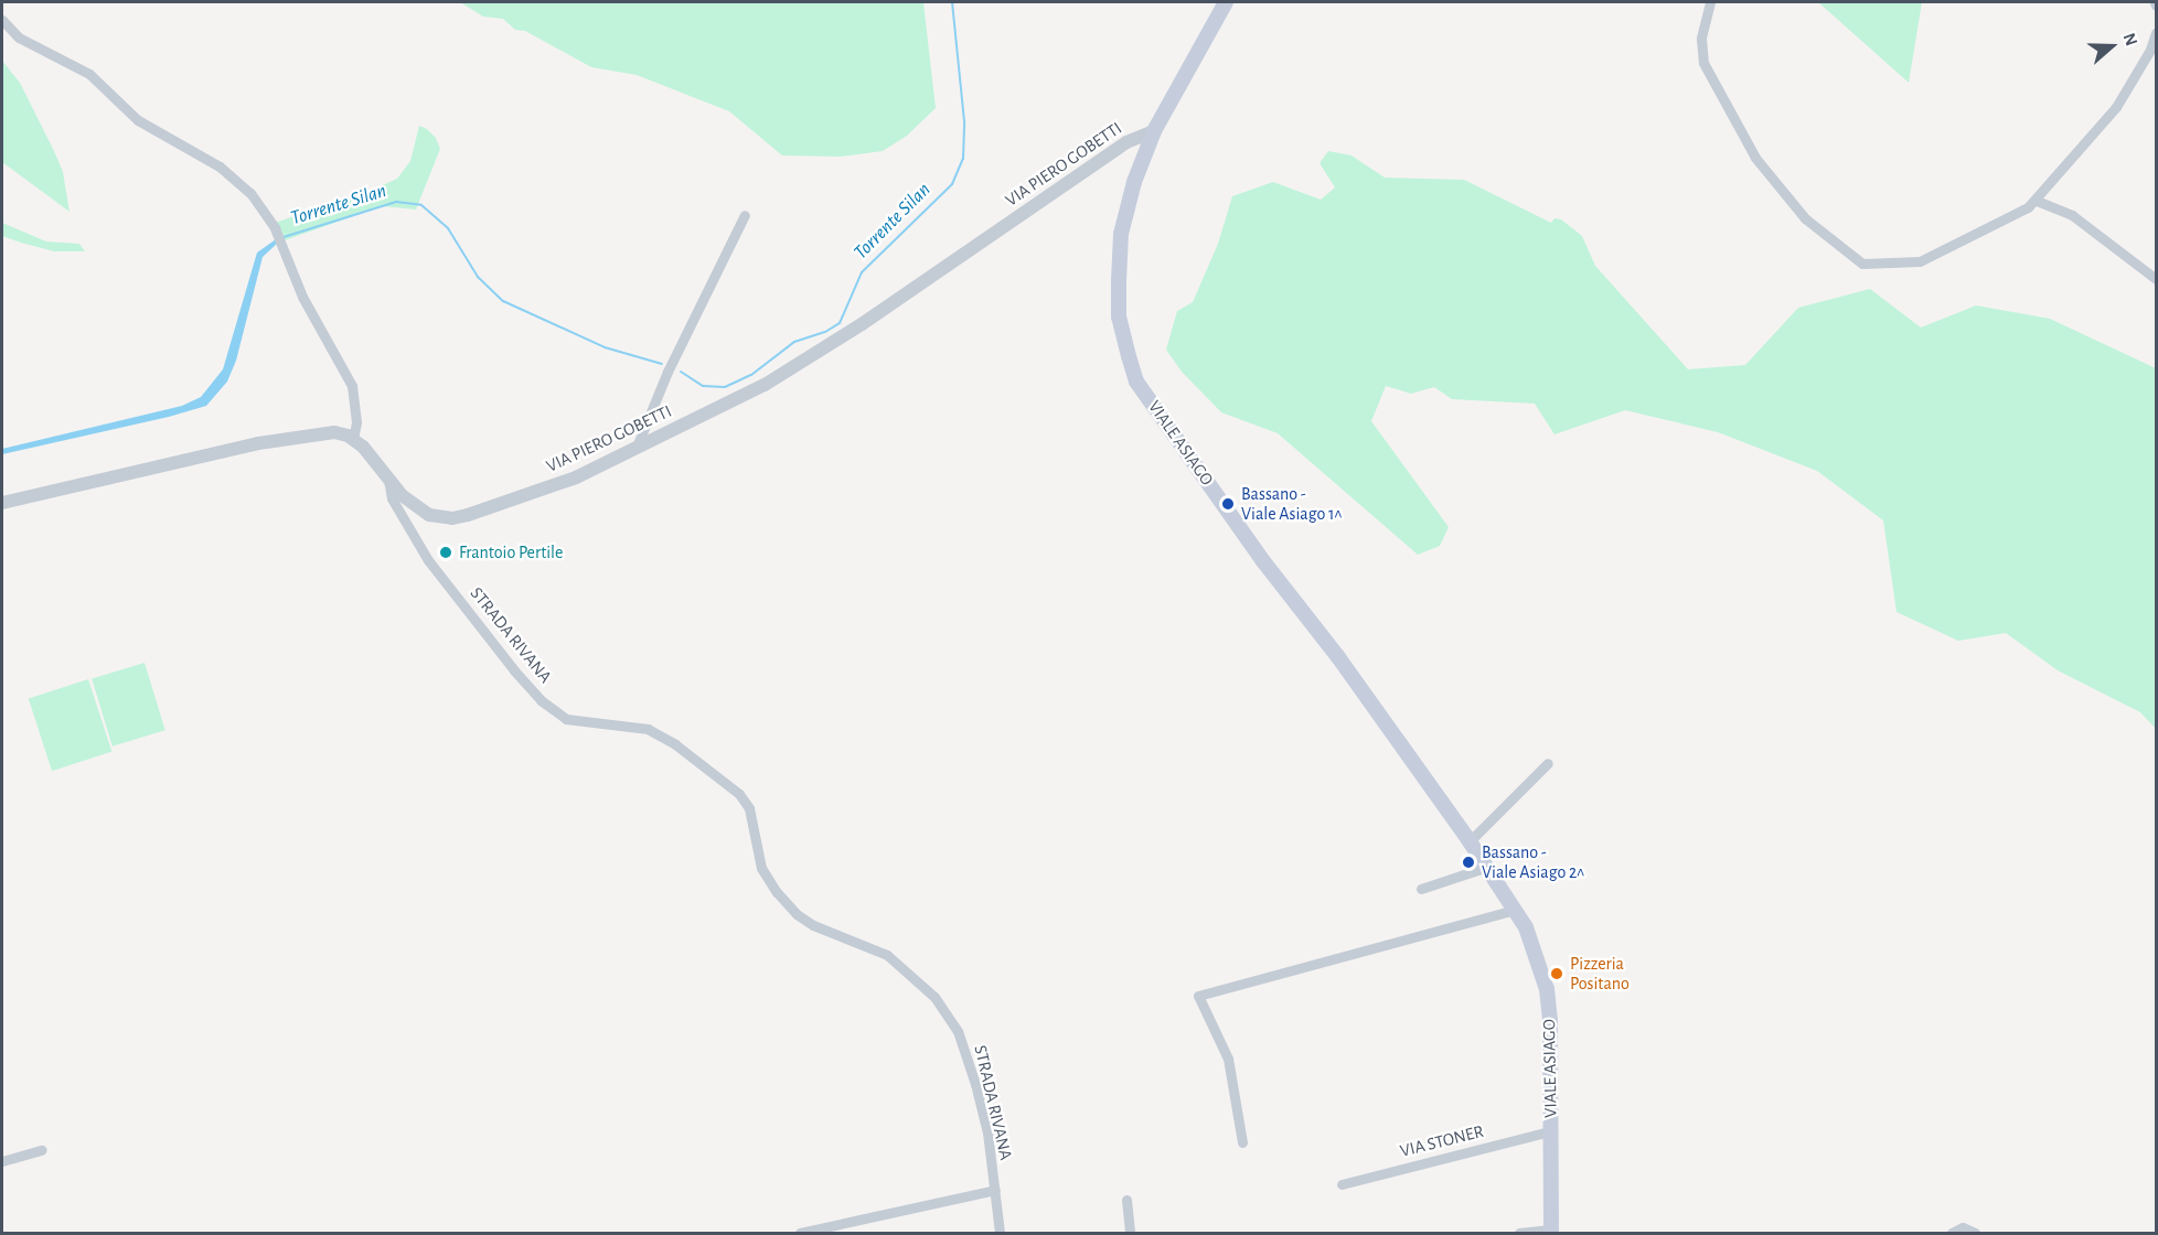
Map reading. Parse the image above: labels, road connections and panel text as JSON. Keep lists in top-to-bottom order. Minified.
{"streets":{"main road":["VIALE ASIAGO"],"street":["VIA PIERO GOBETTI","STRADA RIVANA","VIA STONER"]},"crossings":[["VIA PIERO GOBETTI","VIALE ASIAGO"],["VIA PIERO GOBETTI","STRADA RIVANA"],["VIALE ASIAGO","VIA STONER"]],"water":["Torrente Silan"],"places":["Bassano - Viale Asiago 1^","Frantoio Pertile","Bassano - Viale Asiago 2^","Pizzeria Positano"],"north":"right"}
